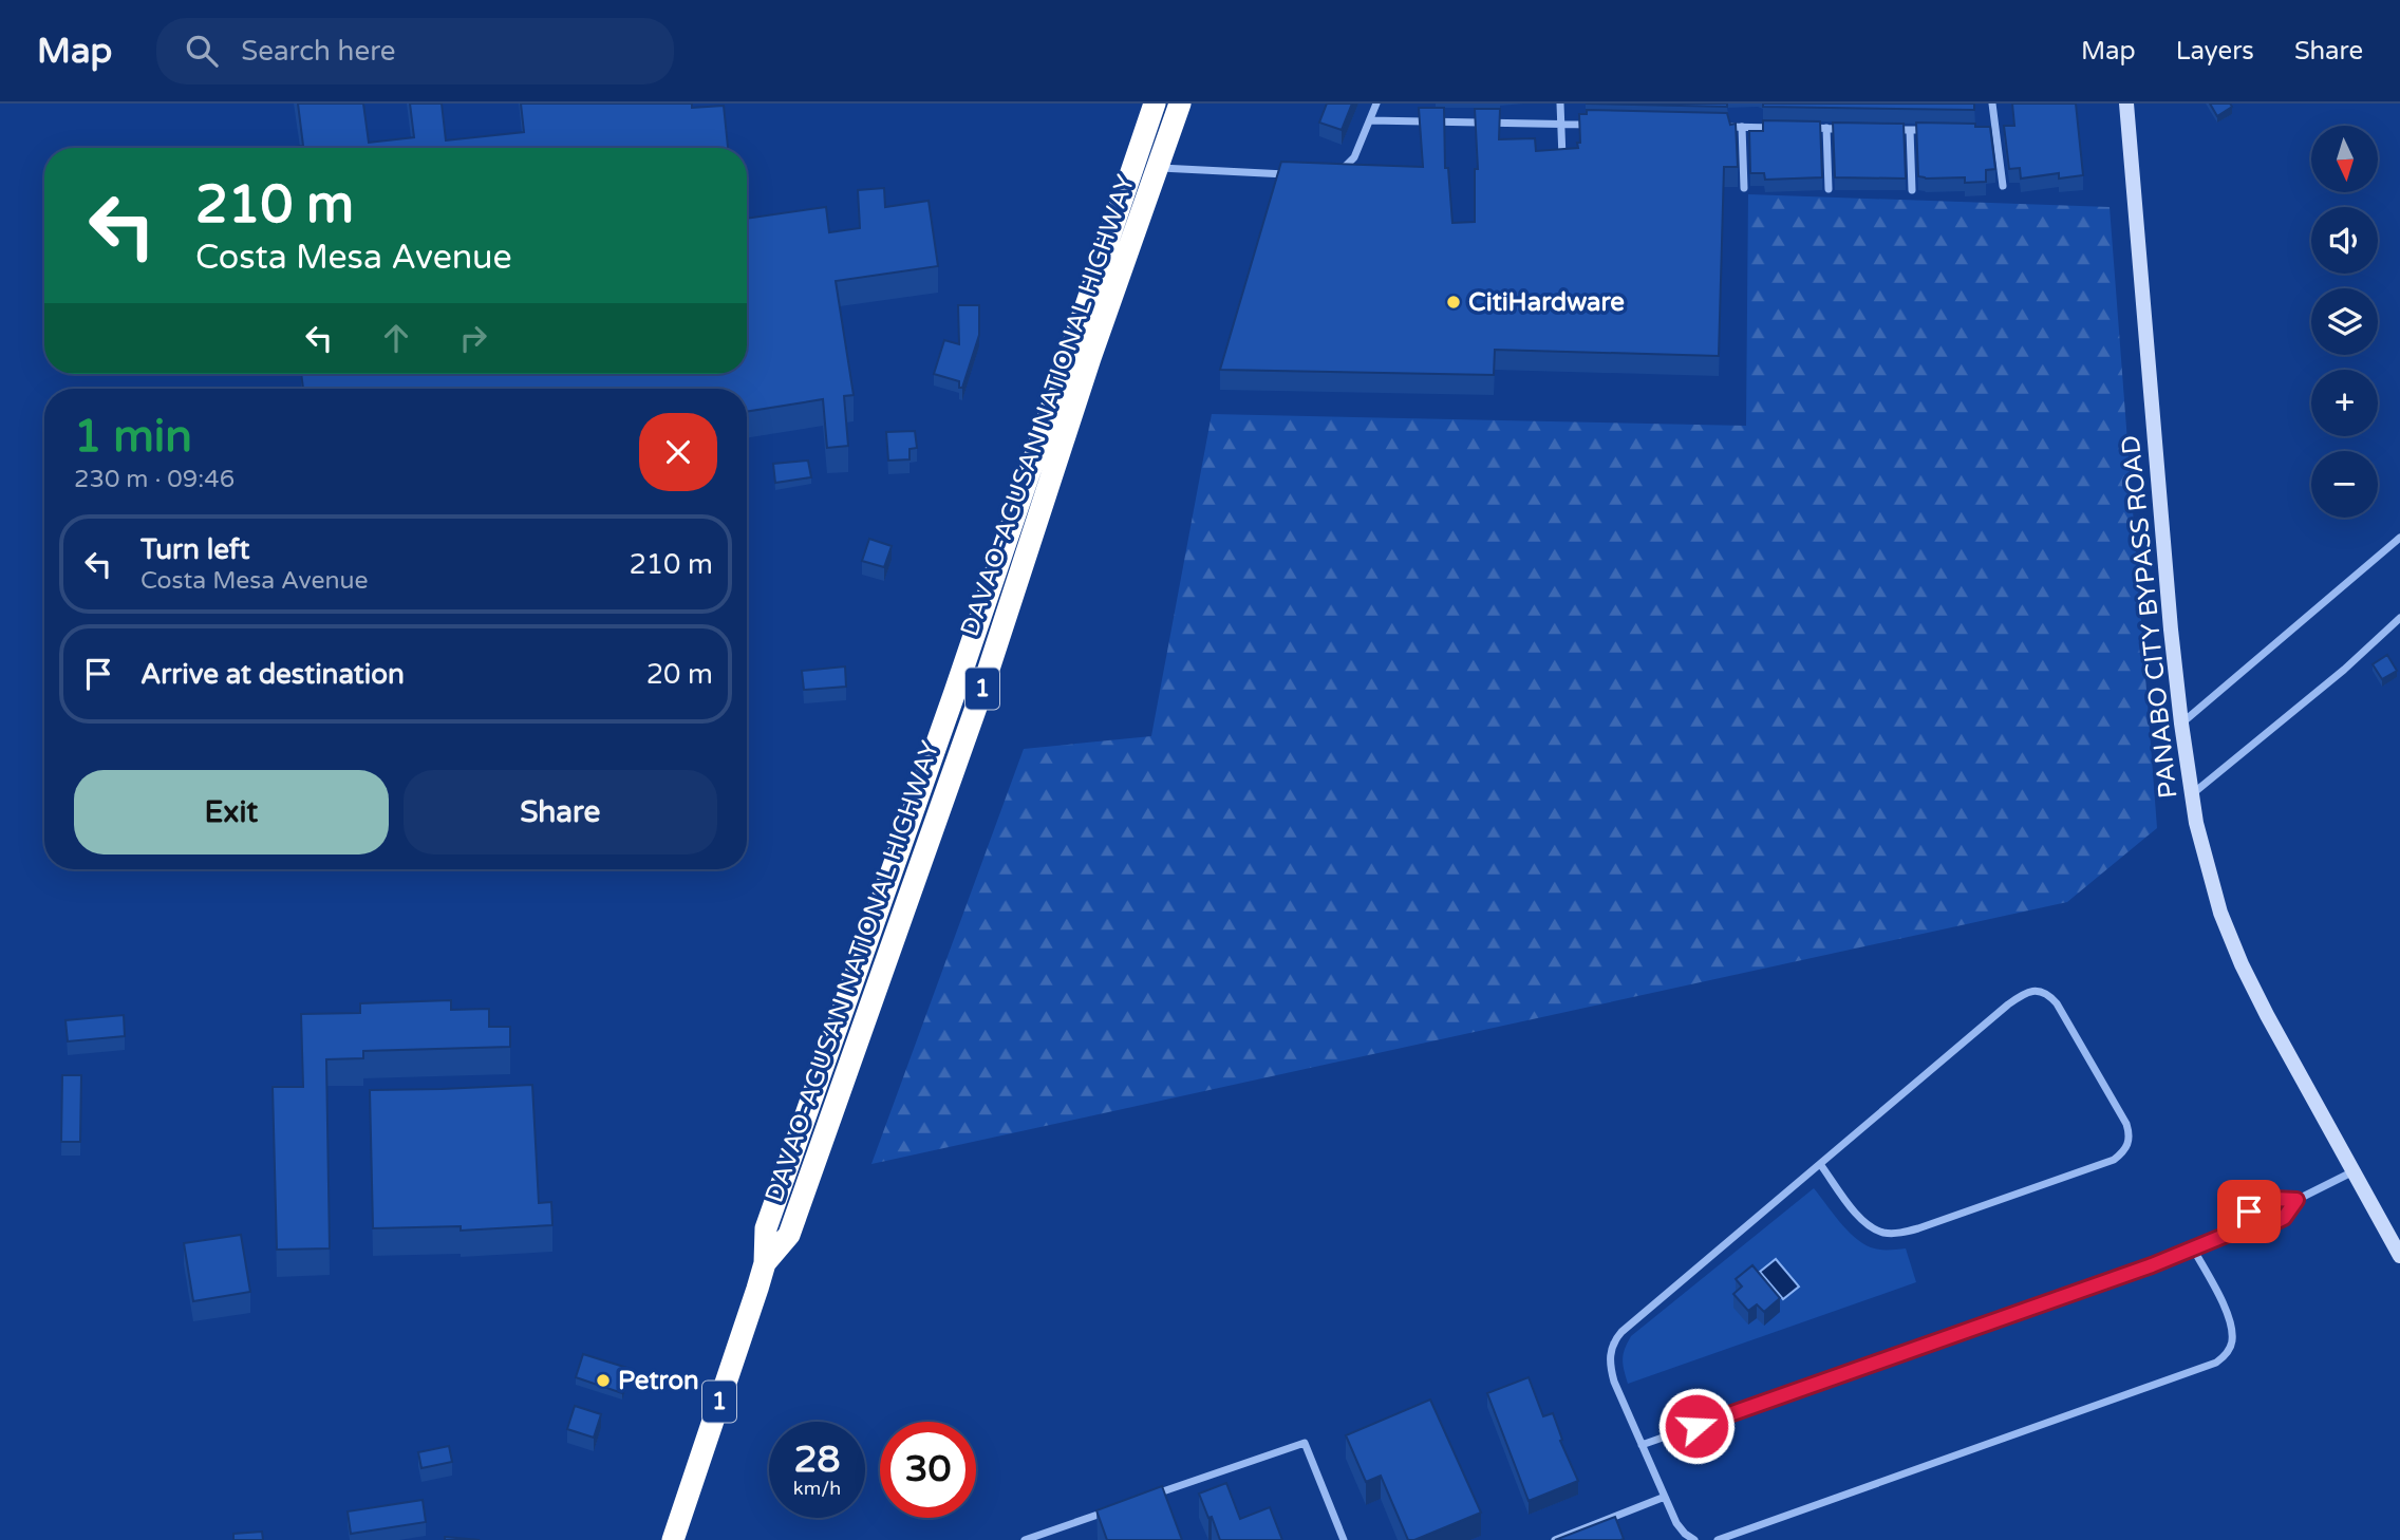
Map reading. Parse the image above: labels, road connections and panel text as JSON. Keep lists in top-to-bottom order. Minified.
{"streets":{"highway":["DAVAO-AGUSAN NATIONAL HIGHWAY","1"],"main road":["PANABO CITY BYPASS ROAD"]},"places":["CitiHardware","Petron"],"north":"bottom","page":{"header":"Map","search":"Search here","nav":["Map","Layers","Share"],"map_buttons":["+","−"],"turn":["210 m","Costa Mesa Avenue"],"heading":["1 min","230 m · 09:46"],"list":[{"name":"Turn left","note":"Costa Mesa Avenue","value":"210 m"},{"name":"Arrive at destination","value":"20 m"}],"buttons":["Exit","Share"],"speed":"28 km/h","limit":"30"}}
